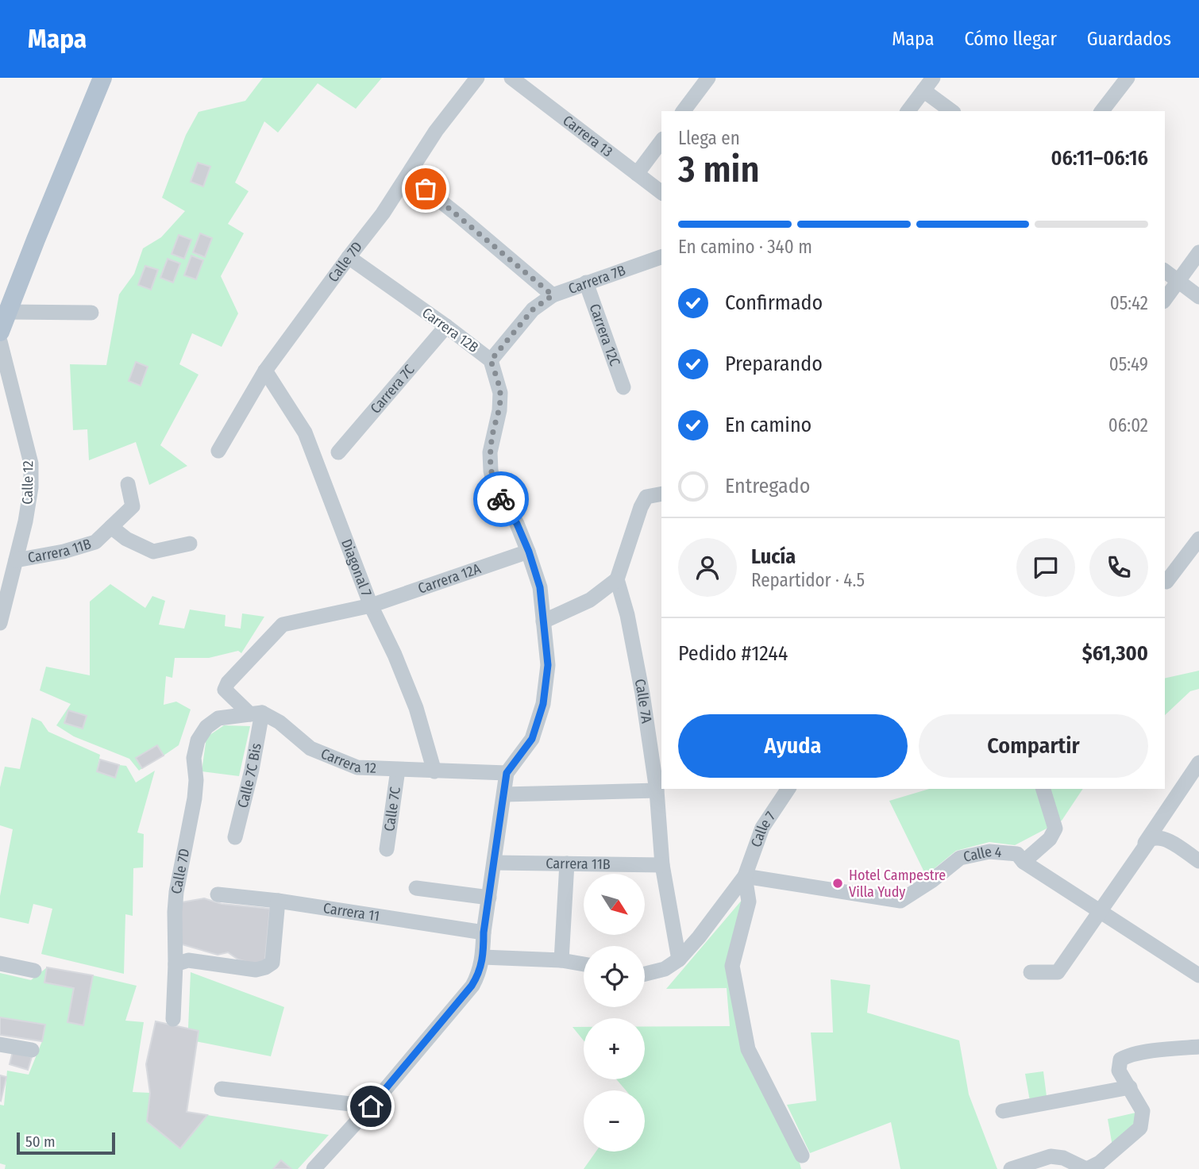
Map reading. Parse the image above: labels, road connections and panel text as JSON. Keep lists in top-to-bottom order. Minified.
{"streets":{"street":["Carrera 13","Calle 7D","Carrera 7B","Carrera 12B","Carrera 12C","Carrera 7C","Calle 12","Carrera 11B","Diagonal 7","Carrera 12A","Calle 7A","Carrera 12","Calle 7C Bis","Calle 7C","Calle 7","Calle 4","Carrera 11"]},"crossings":[["Calle 7D","Carrera 12B"],["Calle 7D","Diagonal 7"],["Calle 7D","Carrera 12"],["Calle 7D","Calle 7C Bis"],["Carrera 7B","Carrera 12B"],["Carrera 7B","Carrera 12C"],["Carrera 12B","Carrera 7C"],["Carrera 12B","Carrera 12A"],["Carrera 12B","Carrera 12"],["Calle 12","Carrera 11B"],["Carrera 11B","Calle 7A"],["Diagonal 7","Carrera 12A"],["Diagonal 7","Carrera 12"],["Carrera 12A","Carrera 12"],["Carrera 12","Calle 7C Bis"],["Carrera 12","Calle 7C"],["Calle 7","Calle 4"]],"places":["Hotel Campestre Villa Yudy"],"scale_bar":"50 m","north":"bottom right","page":{"header":"Mapa","nav":["Mapa","Cómo llegar","Guardados"],"heading":["3 min","Llega en","06:11–06:16"],"panel":["Lucía","Repartidor · 4.5","Pedido #1244","$61,300"],"bar":"En camino · 340 m","list":[["Confirmado","05:42"],["Preparando","05:49"],["En camino","06:02"],"Entregado"],"buttons":["Ayuda","Compartir"],"map_buttons":["+","−"],"scale":"50 m"}}
